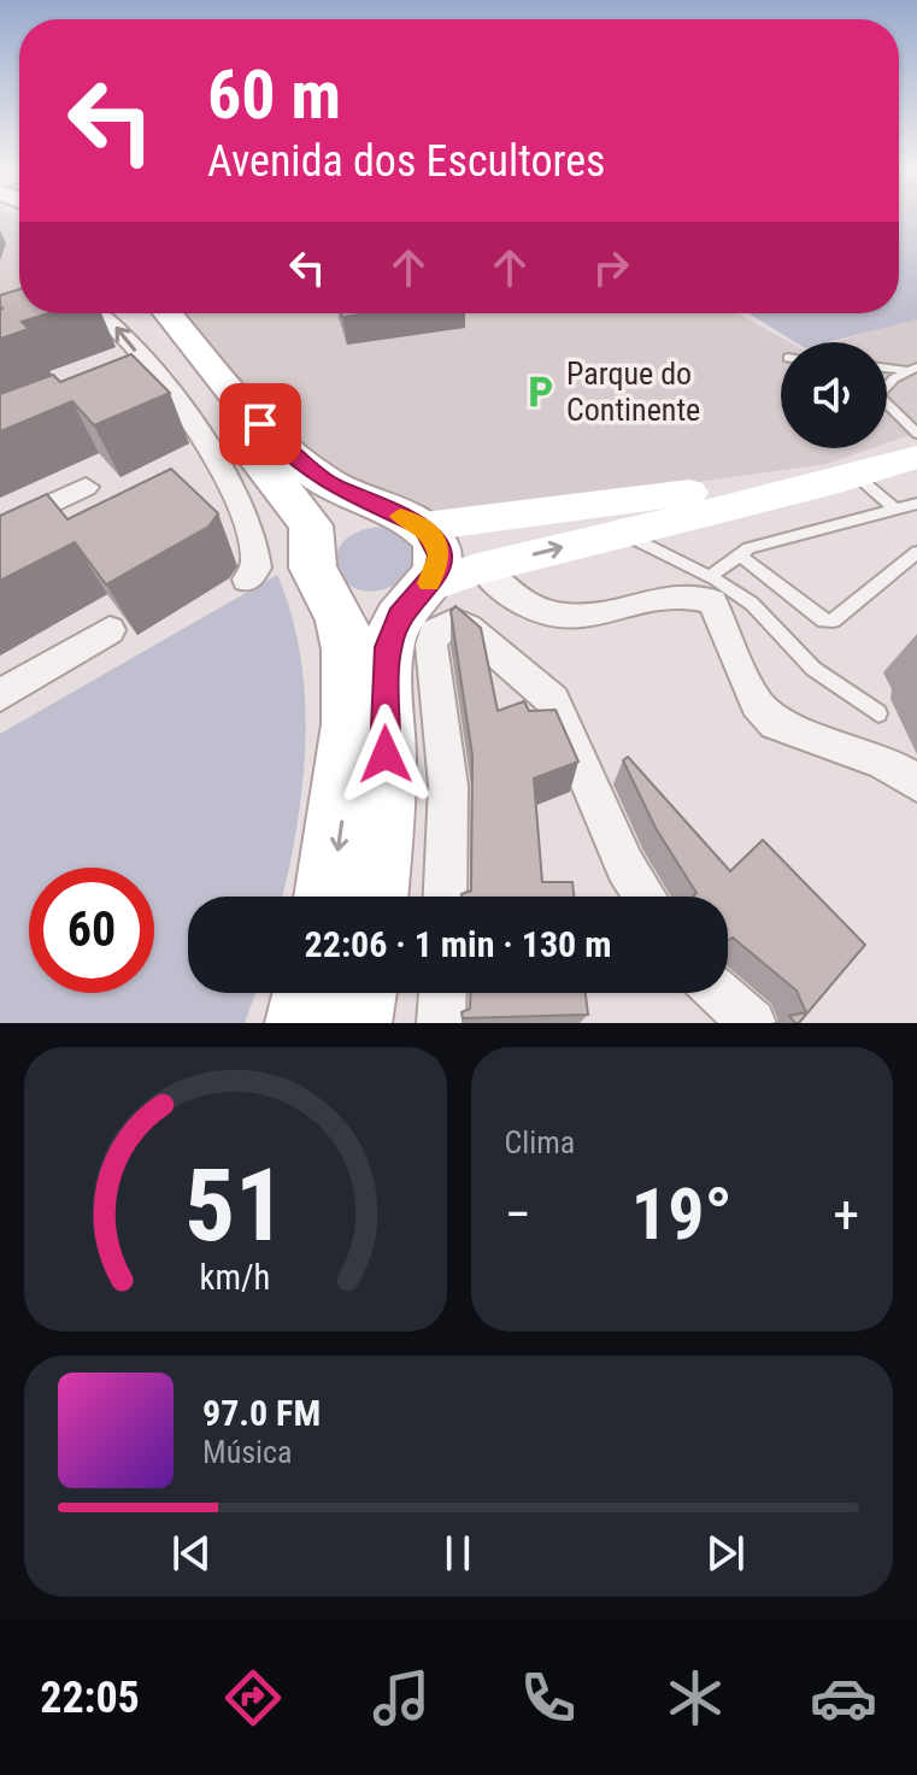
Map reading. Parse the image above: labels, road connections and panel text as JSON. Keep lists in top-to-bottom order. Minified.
{"places":{"parking":["Parque do Continente"]},"page":{"turn":["60 m","Avenida dos Escultores"],"limit":"60","trip":"22:06 · 1 min · 130 m","tile":"Clima","heat":["−","19°","+"],"song":["97.0 FM","Música"],"tabs":"22:05","gauge":["51","km/h"]}}
